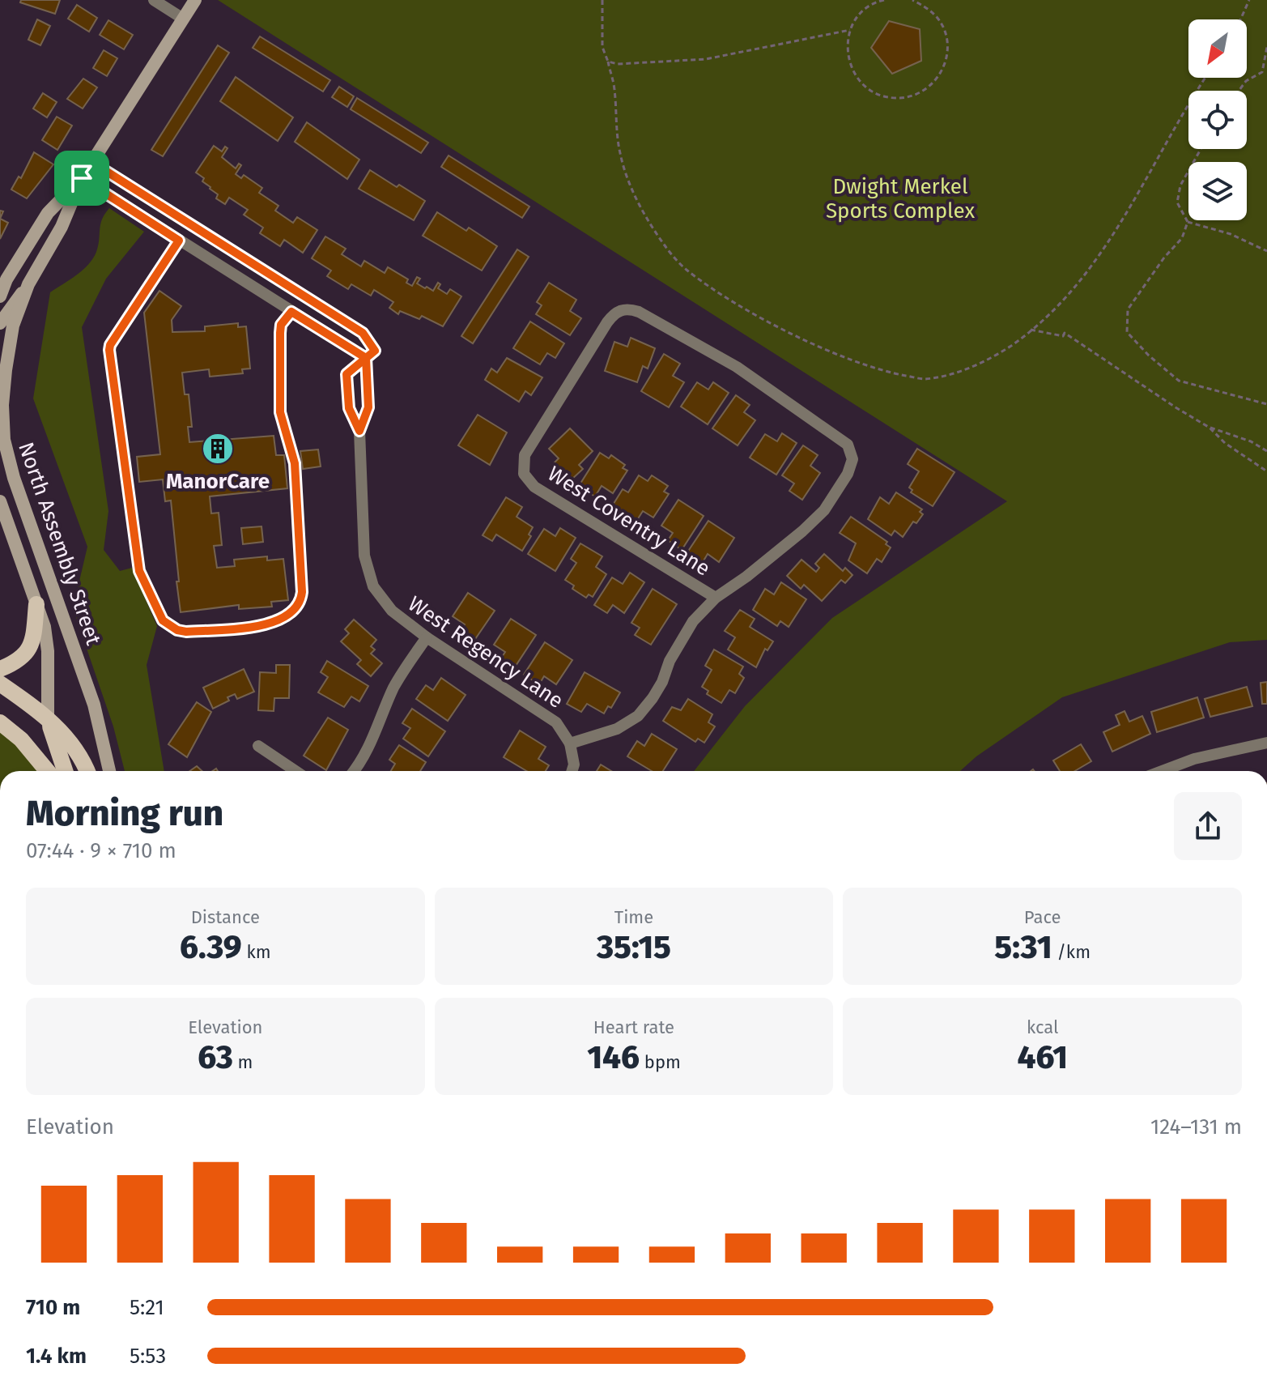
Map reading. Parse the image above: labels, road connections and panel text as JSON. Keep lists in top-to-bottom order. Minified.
{"streets":{"main road":["North Assembly Street"],"street":["West Coventry Lane","West Regency Lane"]},"parks":["Dwight Merkel Sports Complex"],"places":{"building":["ManorCare"]},"north":"bottom left","page":{"heading":["Morning run","07:44 · 9 × 710 m"],"stats":[["Distance","6.39 km"],["Time","35:15"],["Pace","5:31 /km"],["Elevation","63 m"],["Heart rate","146 bpm"],["kcal","461"]],"chart":["Elevation","124–131 m"],"list":[{"name":"710 m","note":"5:21"},{"name":"1.4 km","note":"5:53"}]}}
